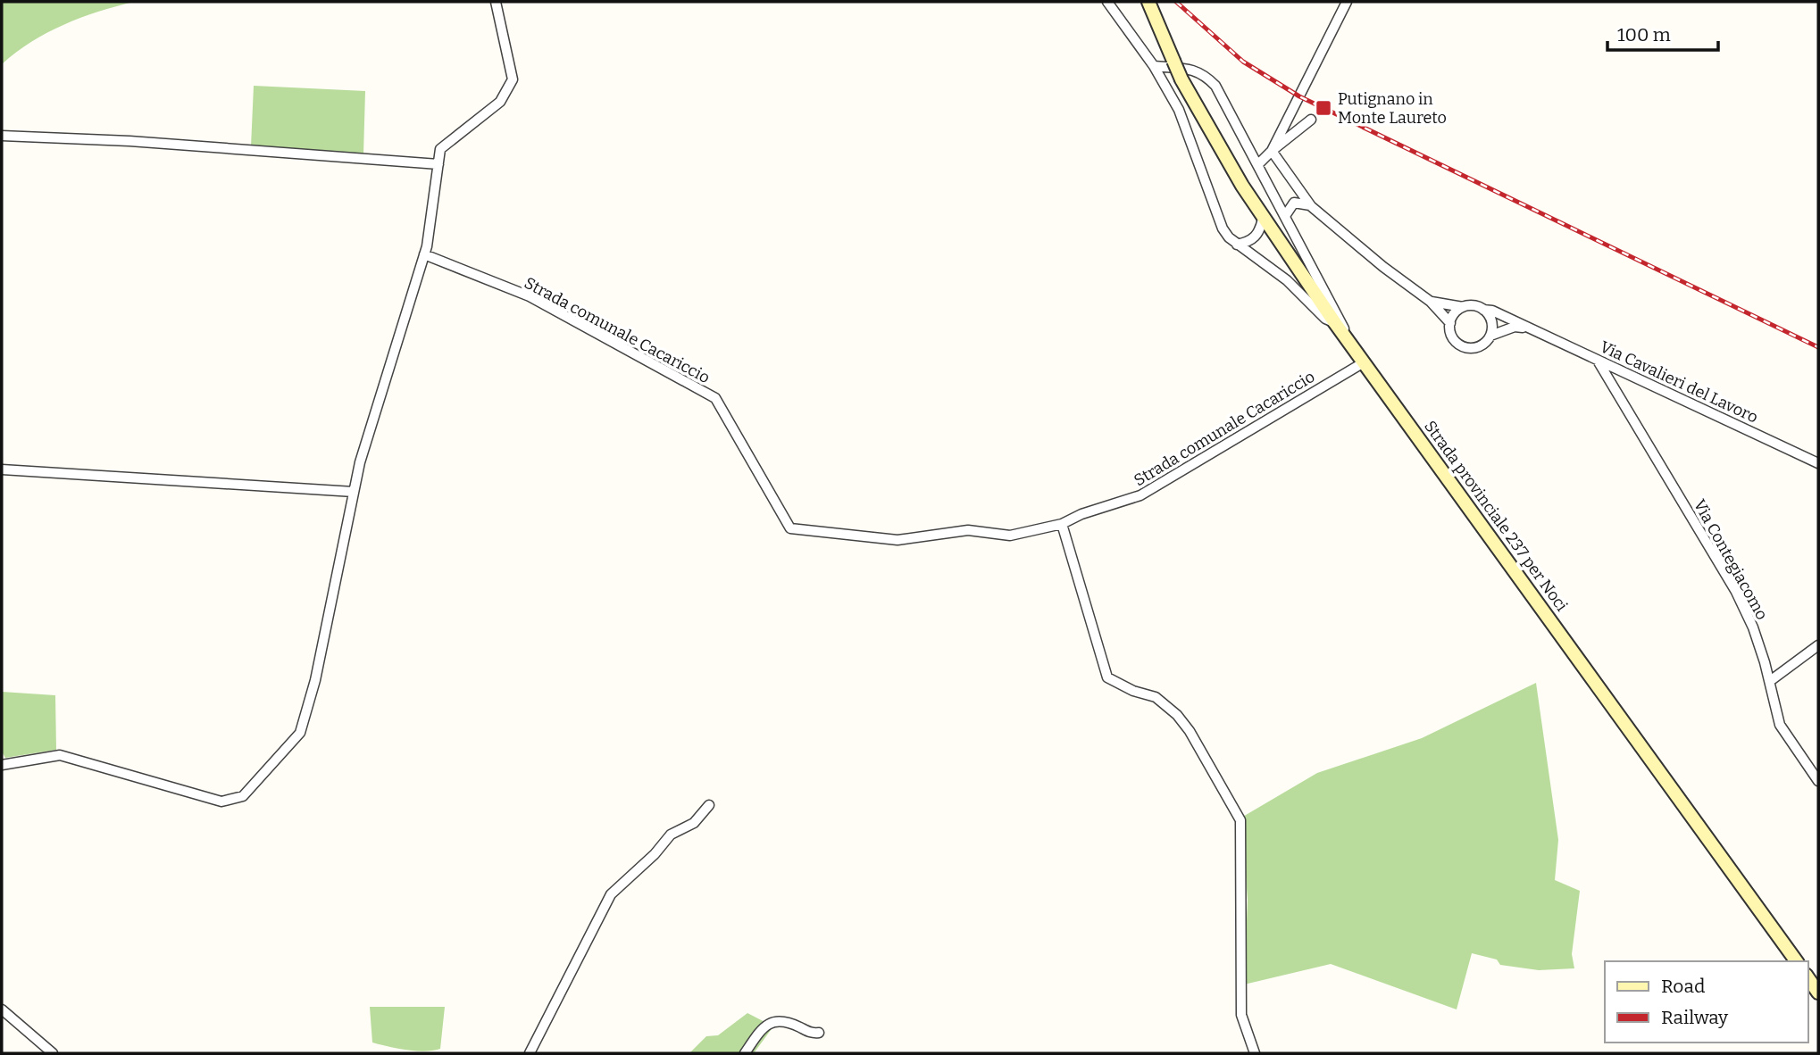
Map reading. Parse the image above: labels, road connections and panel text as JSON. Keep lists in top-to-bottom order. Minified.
{"streets":{"main road":["Strada provinciale 237 per Noci"],"street":["Strada comunale Cacariccio","Via Cavalieri del Lavoro","Via Contegiacomo"]},"crossings":[["Strada comunale Cacariccio","Strada provinciale 237 per Noci"],["Via Cavalieri del Lavoro","Via Contegiacomo"]],"places":{"transit":["Putignano in Monte Laureto"]},"legend":["Road","Railway"],"scale_bar":"100 m"}
